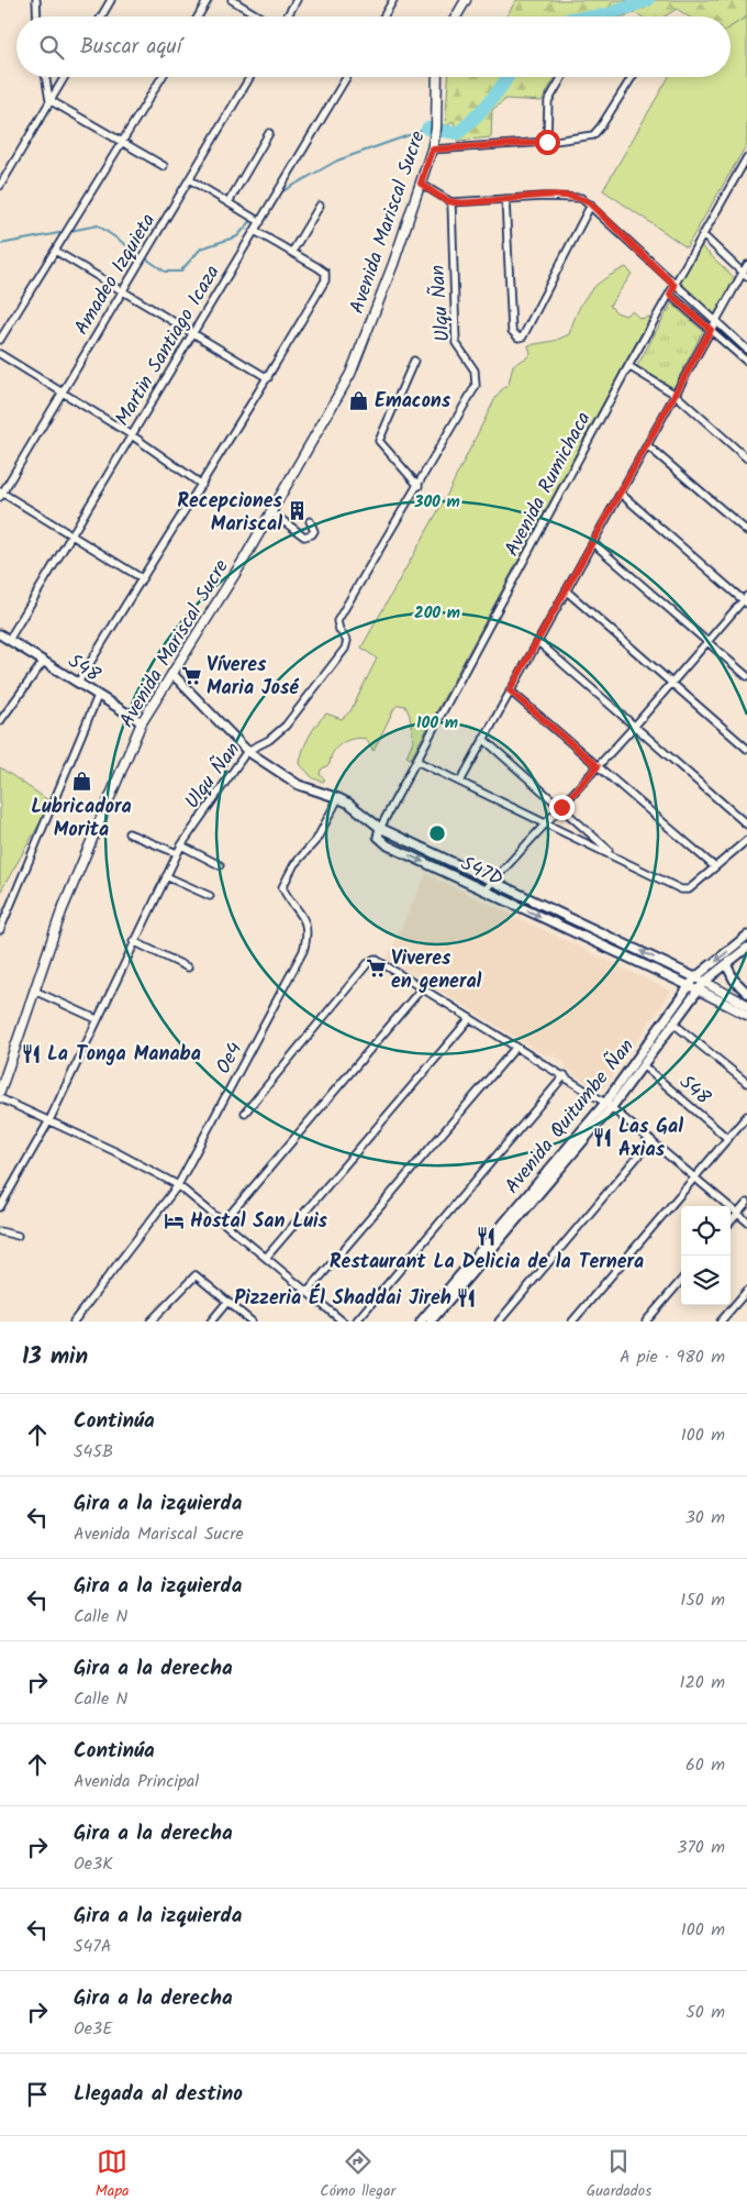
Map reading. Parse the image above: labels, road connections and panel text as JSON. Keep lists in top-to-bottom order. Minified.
{"streets":{"main road":["Avenida Mariscal Sucre","S47D"],"street":["Amadeo Izquieta","Ulqu Ñan","Martin Santiago Icaza","Avenida Rumichaca","S48","Oe4","Avenida Quitumbe Ñan"]},"crossings":[["Avenida Mariscal Sucre","S48"],["Martin Santiago Icaza","S48"],["Avenida Rumichaca","S47D"],["S48","Avenida Quitumbe Ñan"],["S47D","Avenida Quitumbe Ñan"]],"places":{"shop":["Emacons","Lubricadora Morita"],"building":["Recepciones Mariscal"],"supermarket":["Víveres Maria José","Viveres en general"],"restaurant":["La Tonga Manaba","Las Gal Axias","Restaurant La Delicia de la Ternera","Pizzeria Él Shaddai Jireh"],"hotel":["Hostal San Luis"]},"page":{"search":"Buscar aquí","heading":["13 min","A pie · 980 m"],"list":[["Continúa","S45B","100 m"],["Gira a la izquierda","Avenida Mariscal Sucre","30 m"],["Gira a la izquierda","Calle N","150 m"],["Gira a la derecha","Calle N","120 m"],["Continúa","Avenida Principal","60 m"],["Gira a la derecha","Oe3K","370 m"],["Gira a la izquierda","S47A","100 m"],["Gira a la derecha","Oe3E","50 m"],"Llegada al destino"],"nav":["Mapa","Cómo llegar","Guardados"]},"rings":["300 m","200 m","100 m"]}
